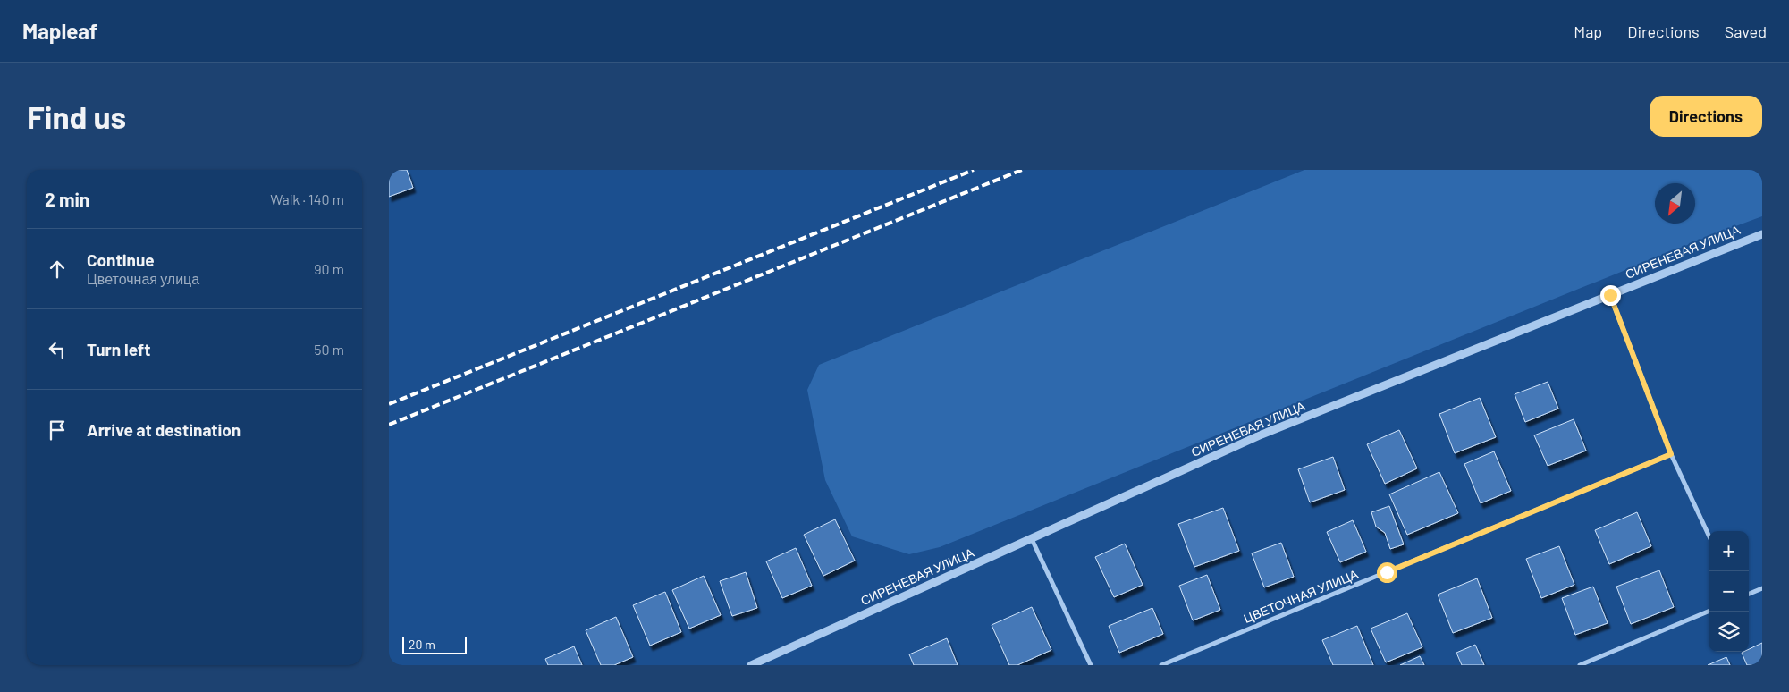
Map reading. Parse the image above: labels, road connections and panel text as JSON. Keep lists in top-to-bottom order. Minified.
{"streets":{"street":["СИРЕНЕВАЯ УЛИЦА","ЦВЕТОЧНАЯ УЛИЦА"]},"scale_bar":"20 m","north":"bottom left","page":{"header":"Mapleaf","nav":["Map","Directions","Saved"],"buttons":"Directions","title":"Find us","heading":["2 min","Walk · 140 m"],"list":[["Continue","Цветочная улица","90 m"],["Turn left","50 m"],"Arrive at destination"],"map_buttons":["+","−"],"scale":"20 m"}}
